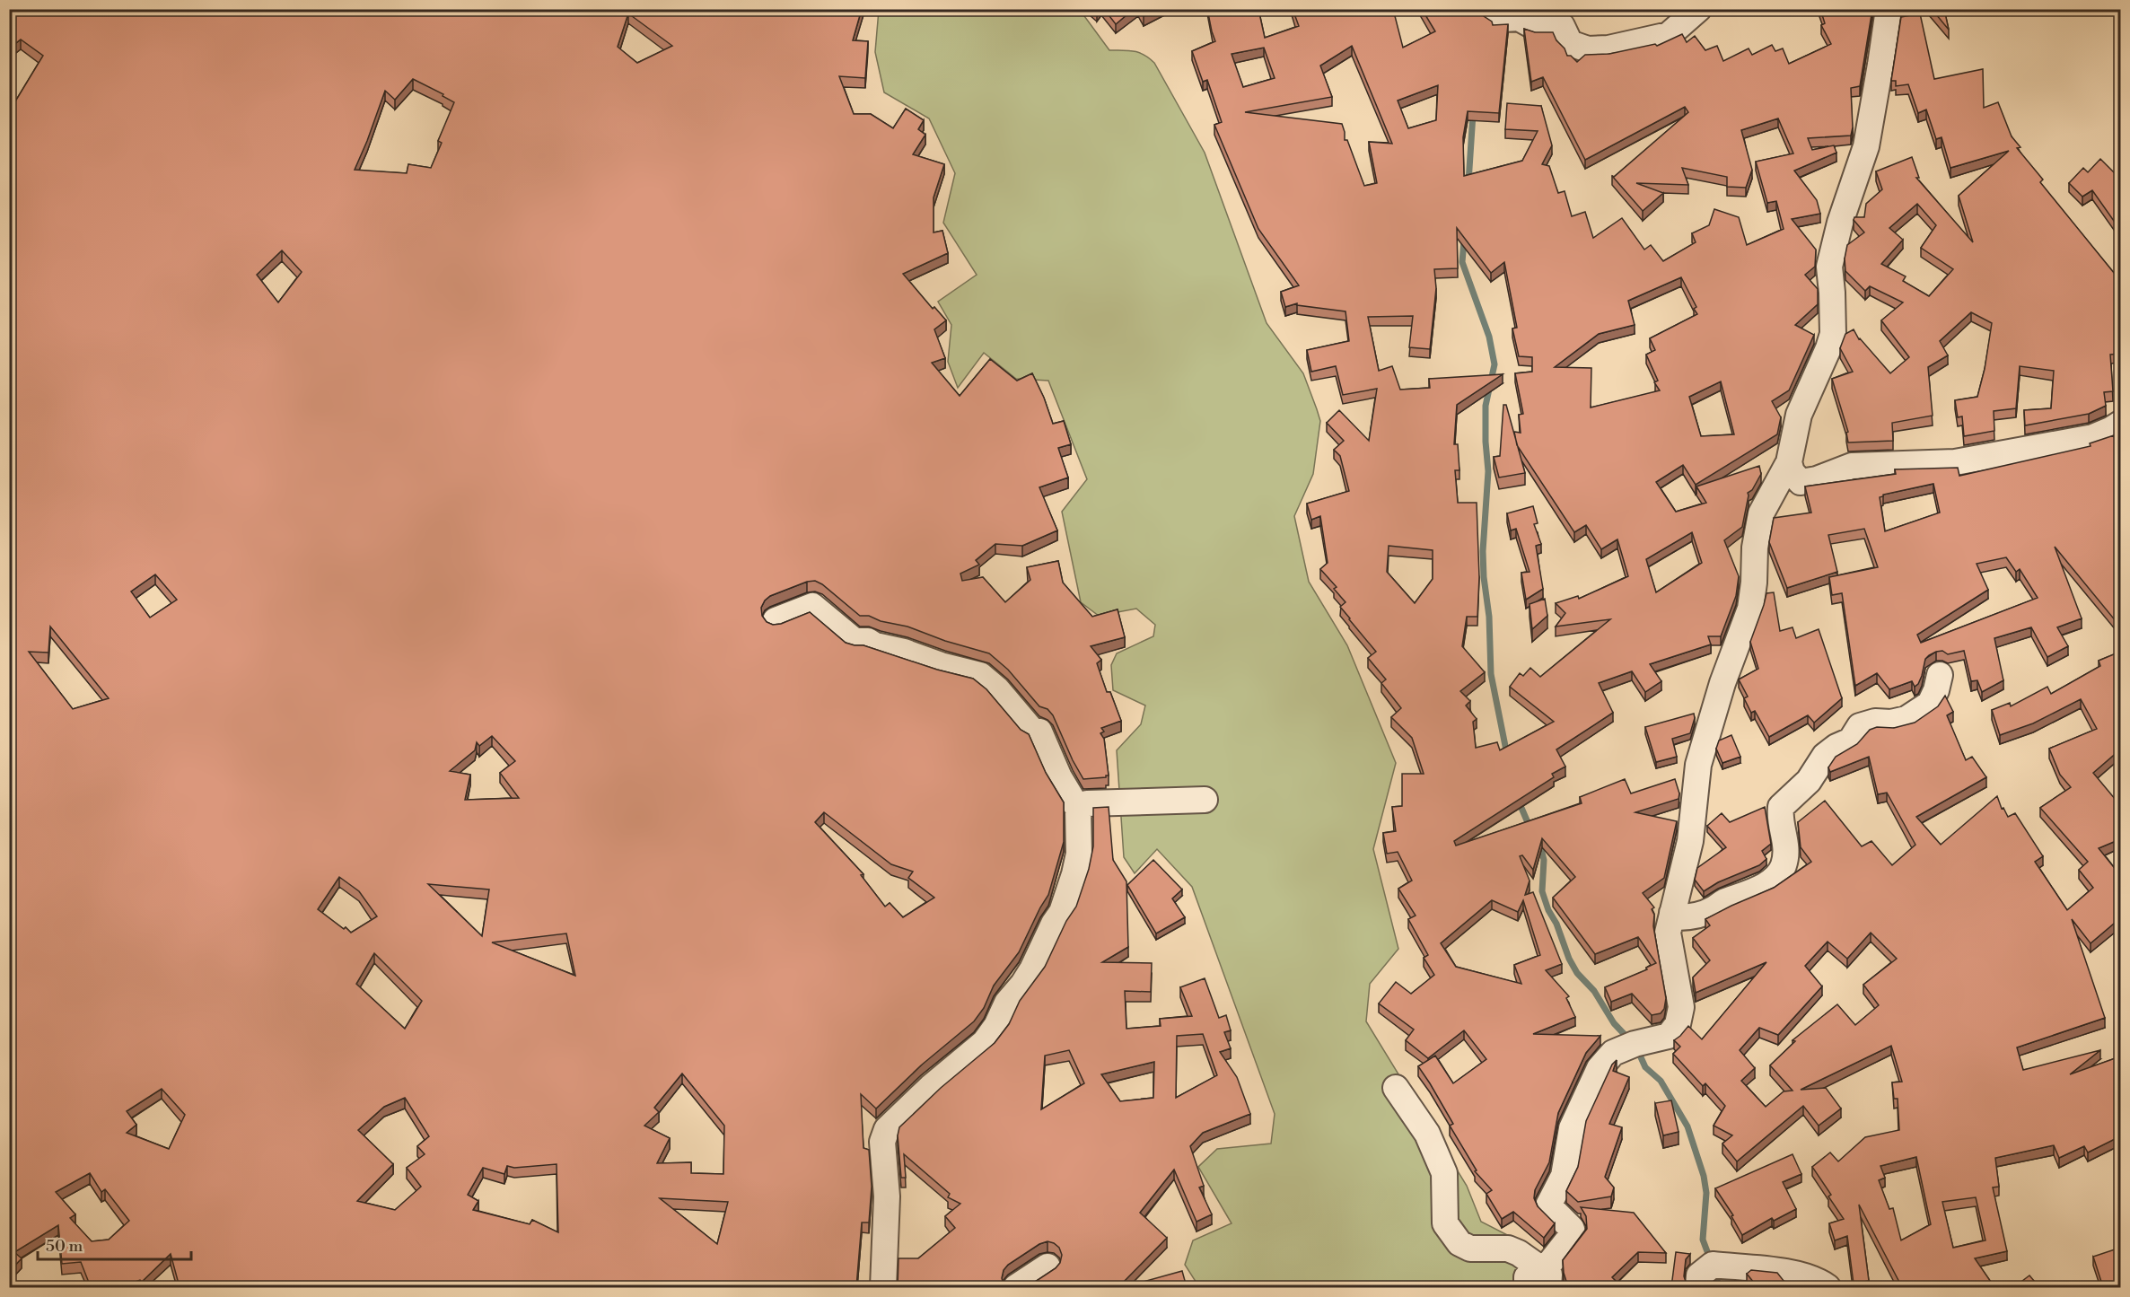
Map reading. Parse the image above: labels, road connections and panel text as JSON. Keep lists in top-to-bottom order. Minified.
{"scale_bar":"50 m"}
